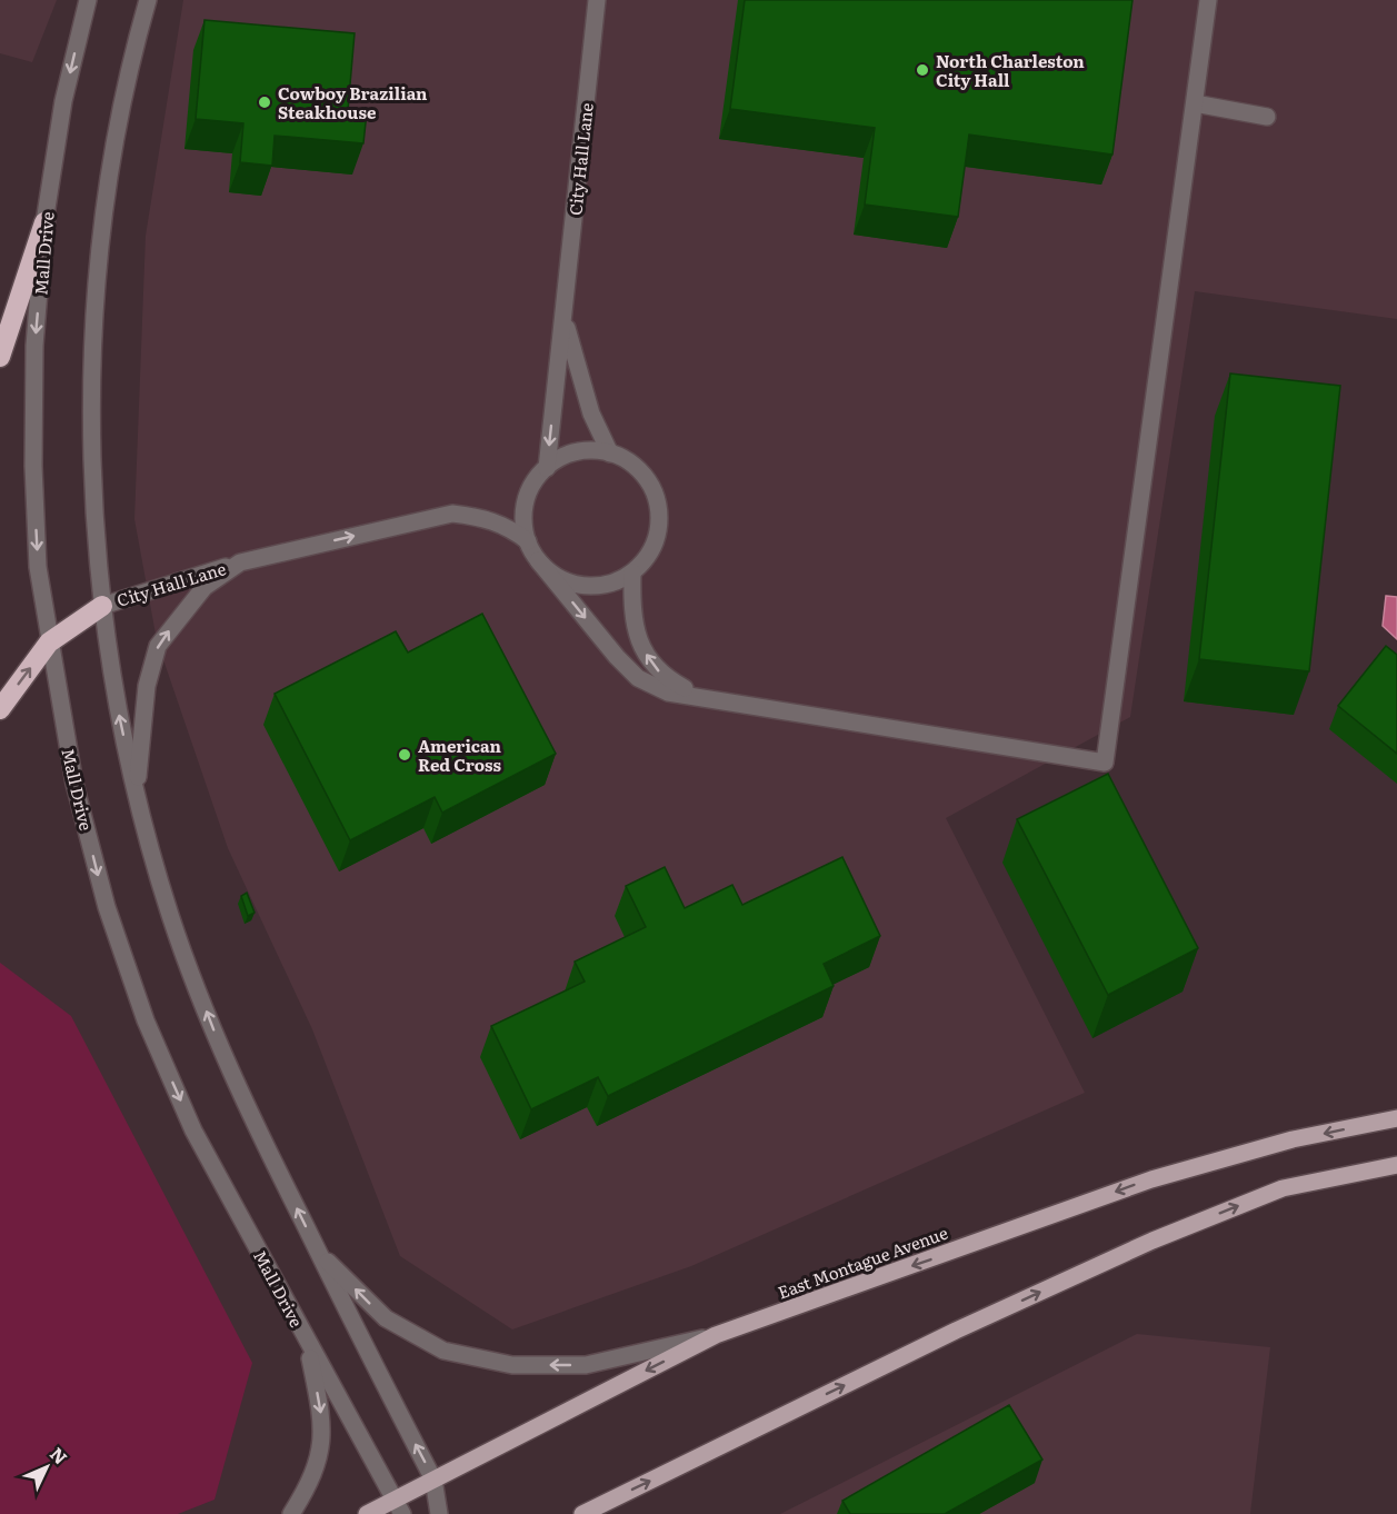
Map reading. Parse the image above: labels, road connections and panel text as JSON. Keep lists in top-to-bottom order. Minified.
{"streets":{"main road":["East Montague Avenue"],"street":["City Hall Lane","Mall Drive"]},"crossings":[["Mall Drive","East Montague Avenue"]],"places":["North Charleston City Hall","Cowboy Brazilian Steakhouse","American Red Cross"],"north":"top right"}
